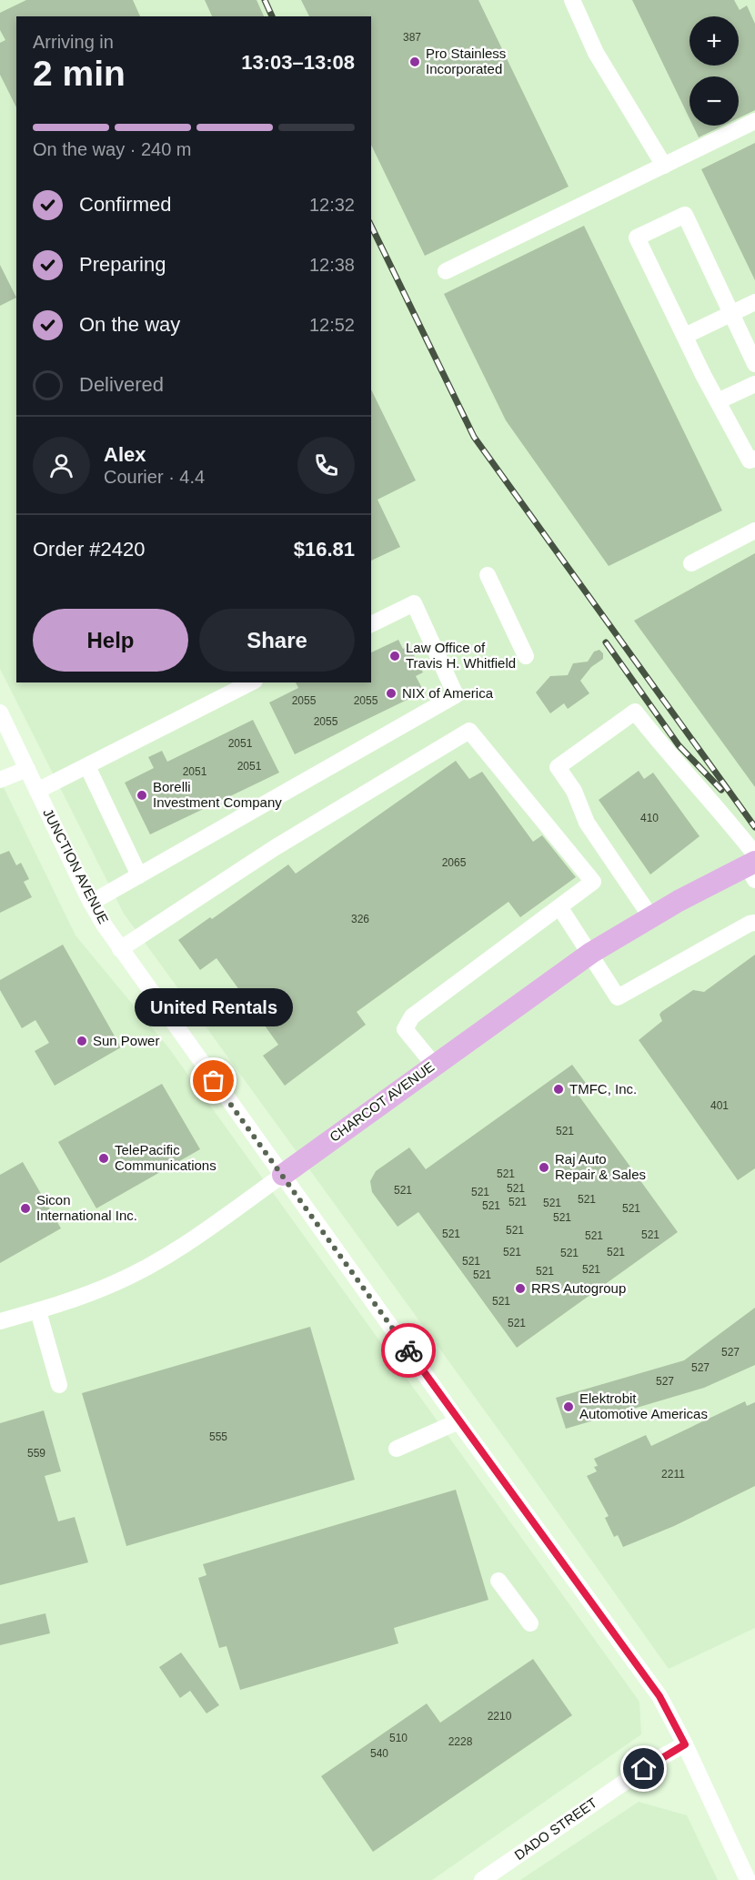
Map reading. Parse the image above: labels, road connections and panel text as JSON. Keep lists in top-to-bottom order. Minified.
{"streets":{"main road":["CHARCOT AVENUE"],"street":["JUNCTION AVENUE","DADO STREET"]},"crossings":[["JUNCTION AVENUE","CHARCOT AVENUE"],["JUNCTION AVENUE","DADO STREET"]],"places":["Pro Stainless Incorporated","Law Office of Travis H. Whitfield","NIX of America","Borelli Investment Company","Sun Power","United Rentals","TMFC, Inc.","TelePacific Communications","Raj Auto Repair & Sales","Sicon International Inc.","RRS Autogroup","Elektrobit Automotive Americas"],"house_numbers":["387","2055","2055","2055","2051","2051","2051","410","2065","326","401","521","521","521","521","521","521","521","521","521","521","521","521","521","521","521","521","521","521","521","521","521","521","521","521","527","527","527","555","559","2211","2210","510","2228","540"],"page":{"map_buttons":["+","−"],"heading":["2 min","Arriving in","13:03–13:08"],"panel":["Alex","Courier · 4.4","Order #2420","$16.81"],"bar":"On the way · 240 m","list":[["Confirmed","12:32"],["Preparing","12:38"],["On the way","12:52"],"Delivered"],"buttons":["Help","Share"],"bubble":"United Rentals"}}
